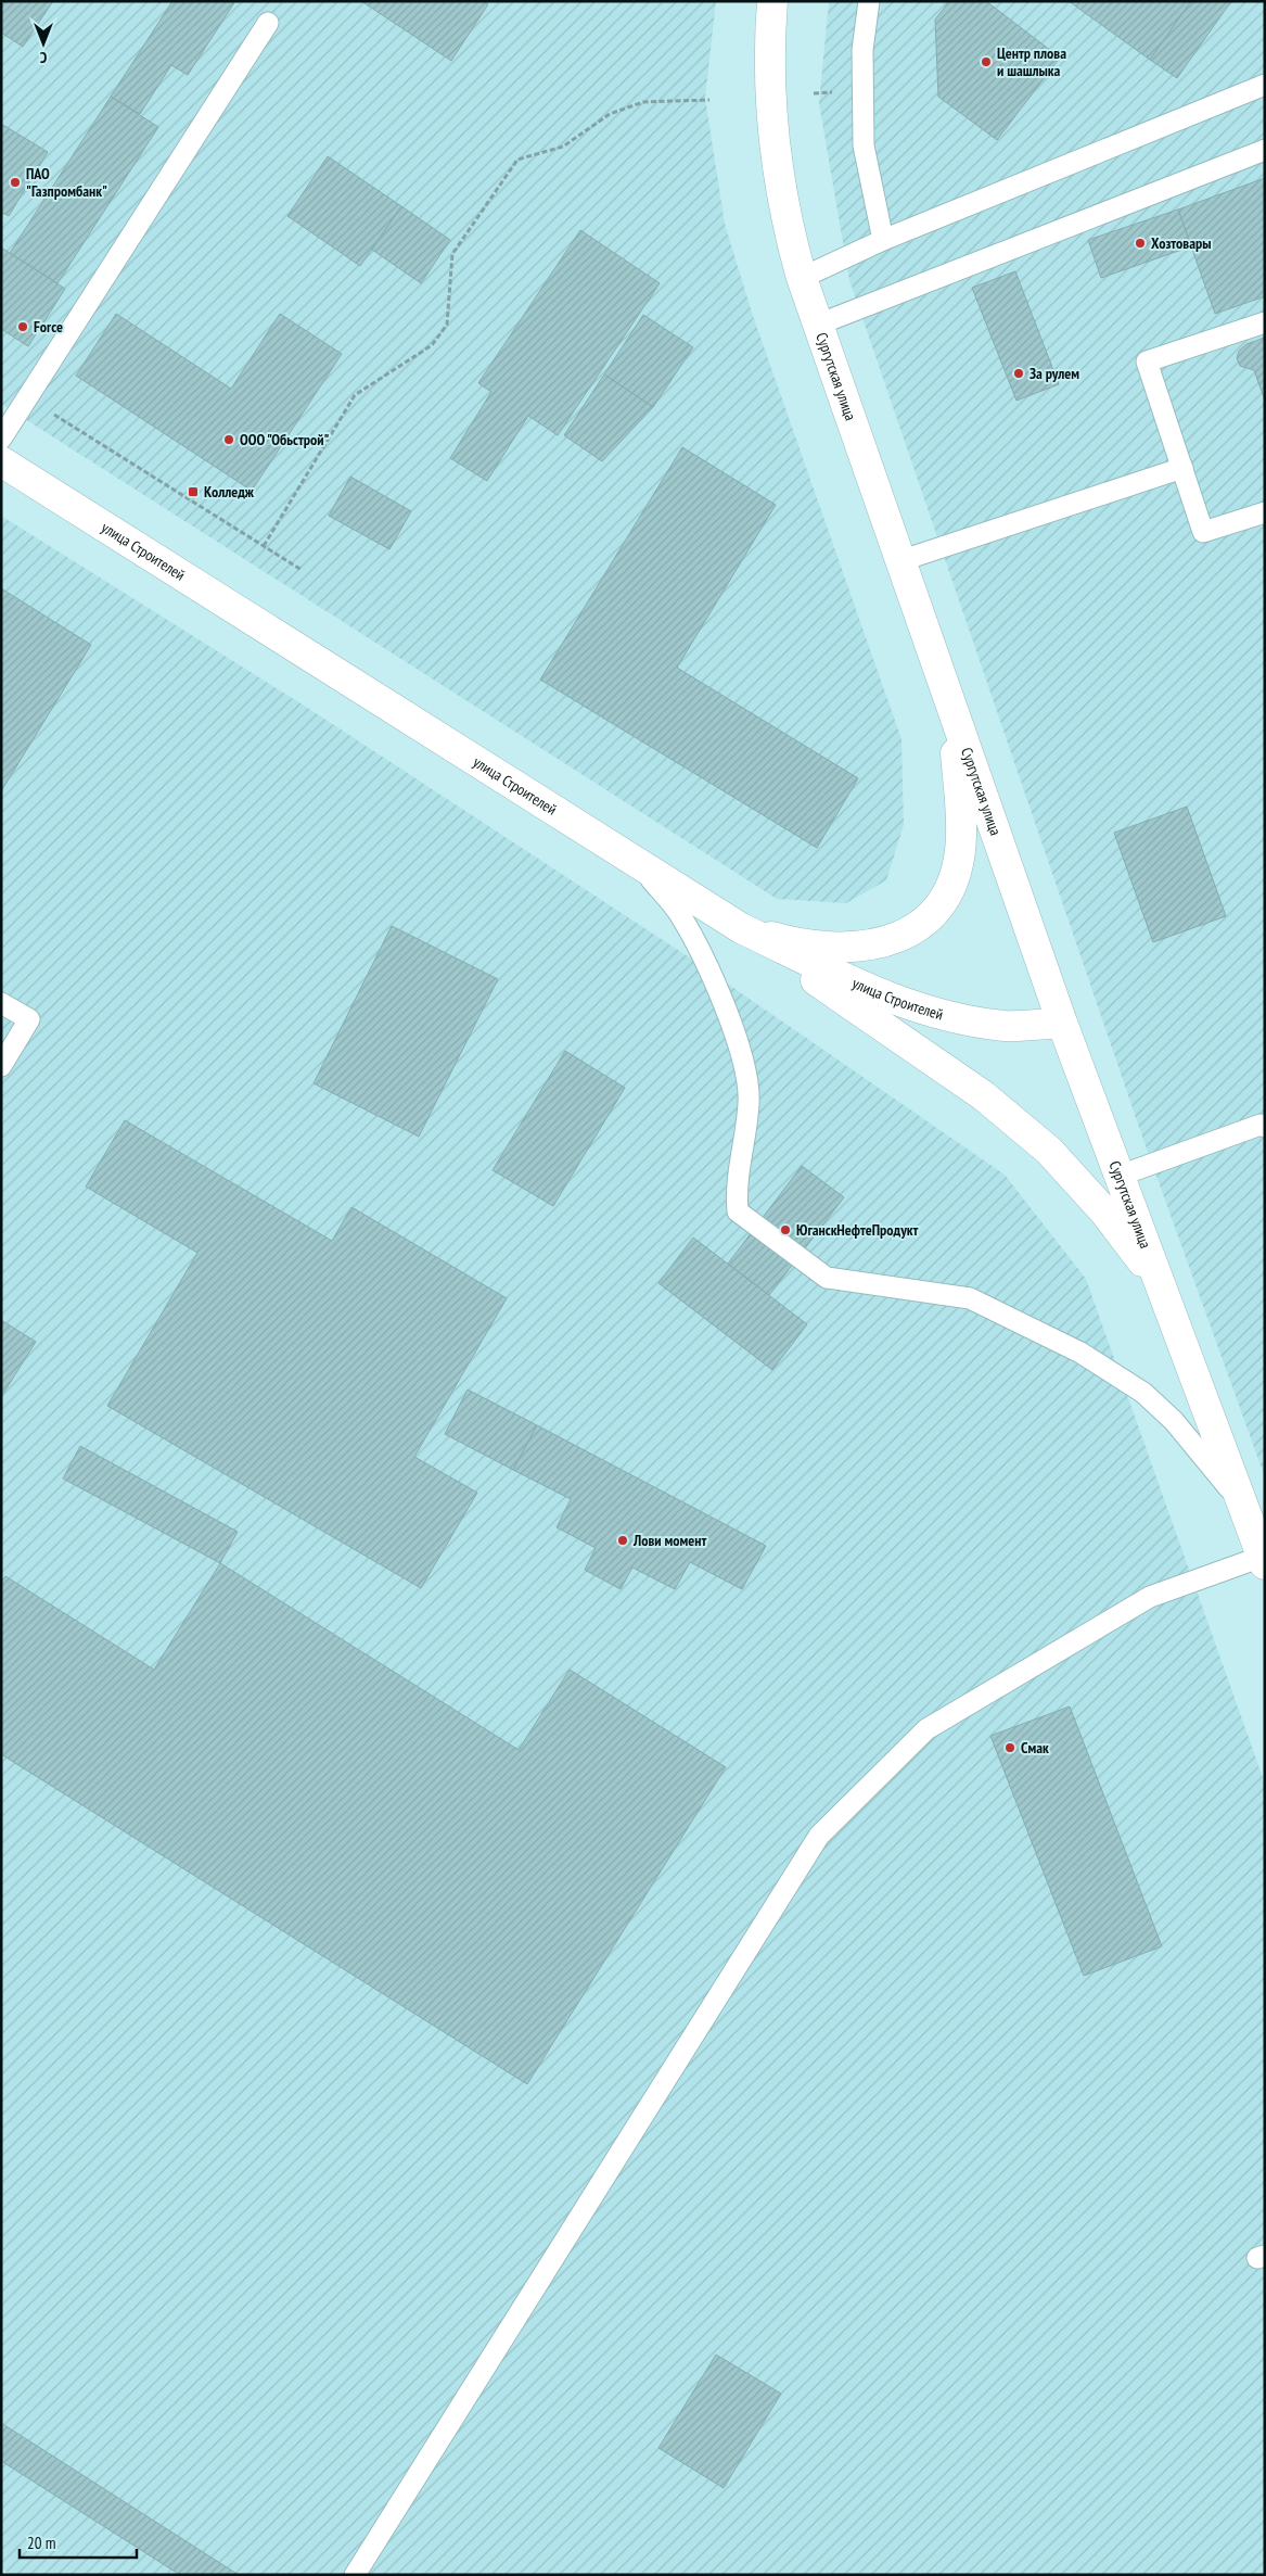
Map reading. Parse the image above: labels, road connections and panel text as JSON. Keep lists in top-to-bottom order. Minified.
{"streets":{"main road":["Сургутская улица","улица Строителей"]},"crossings":[["Сургутская улица","улица Строителей"]],"places":{"other":["Центр плова и шашлыка","ПАО \"Газпромбанк\"","Хозтовары","Force","За рулем","ООО \"Обьстрой\"","ЮганскНефтеПродукт","Лови момент","Смак"],"transit":["Колледж"]},"scale_bar":"20 m","north":"bottom"}
